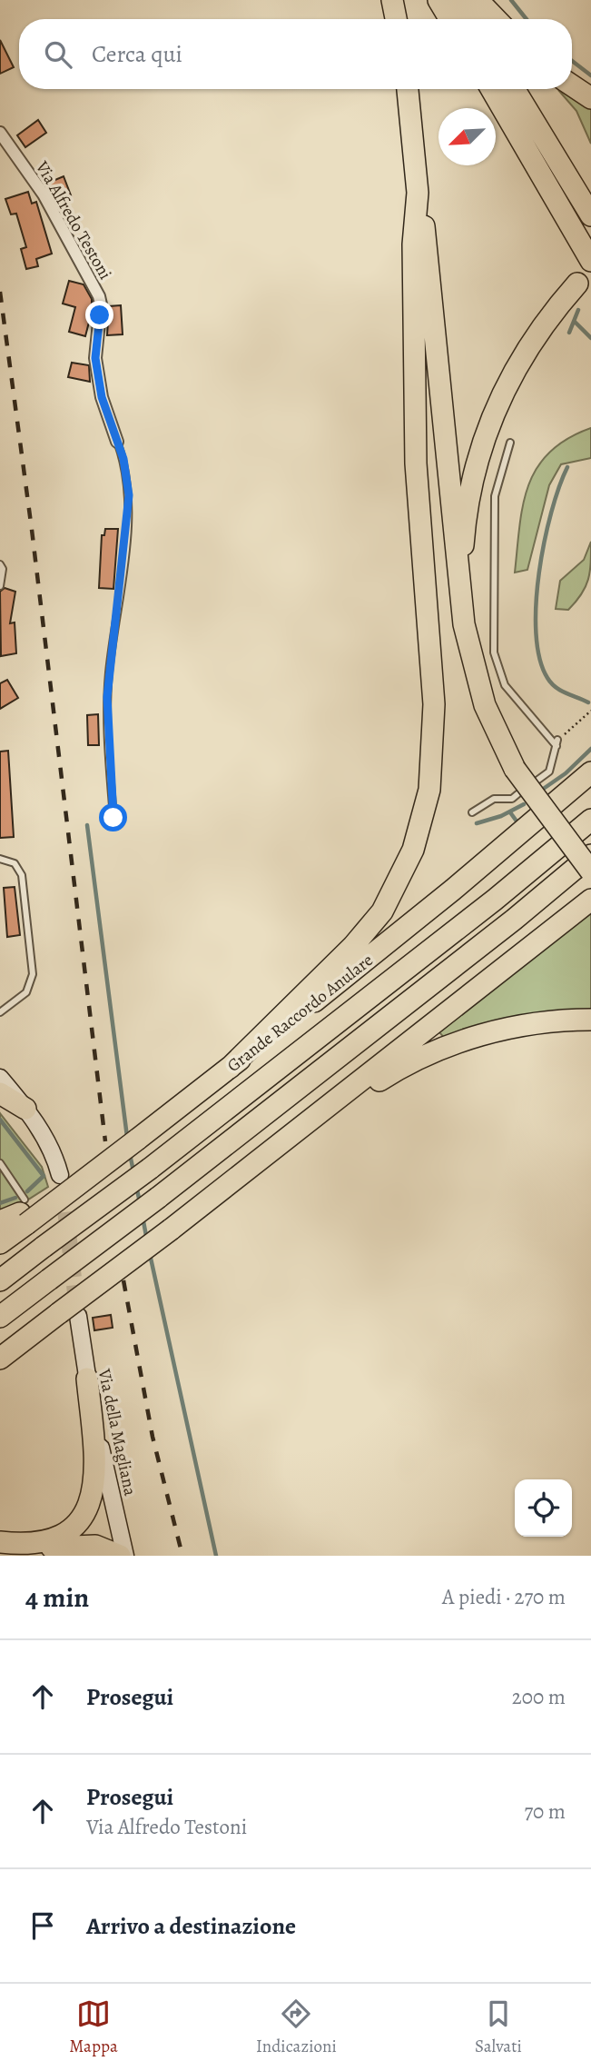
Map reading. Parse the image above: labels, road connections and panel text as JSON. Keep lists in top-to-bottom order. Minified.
{"streets":{"highway":["Grande Raccordo Anulare"],"main road":["Via della Magliana"],"street":["Via Alfredo Testoni"]},"north":"bottom left","page":{"search":"Cerca qui","heading":["4 min","A piedi · 270 m"],"list":[["Prosegui","200 m"],["Prosegui","Via Alfredo Testoni","70 m"],"Arrivo a destinazione"],"nav":["Mappa","Indicazioni","Salvati"]}}
